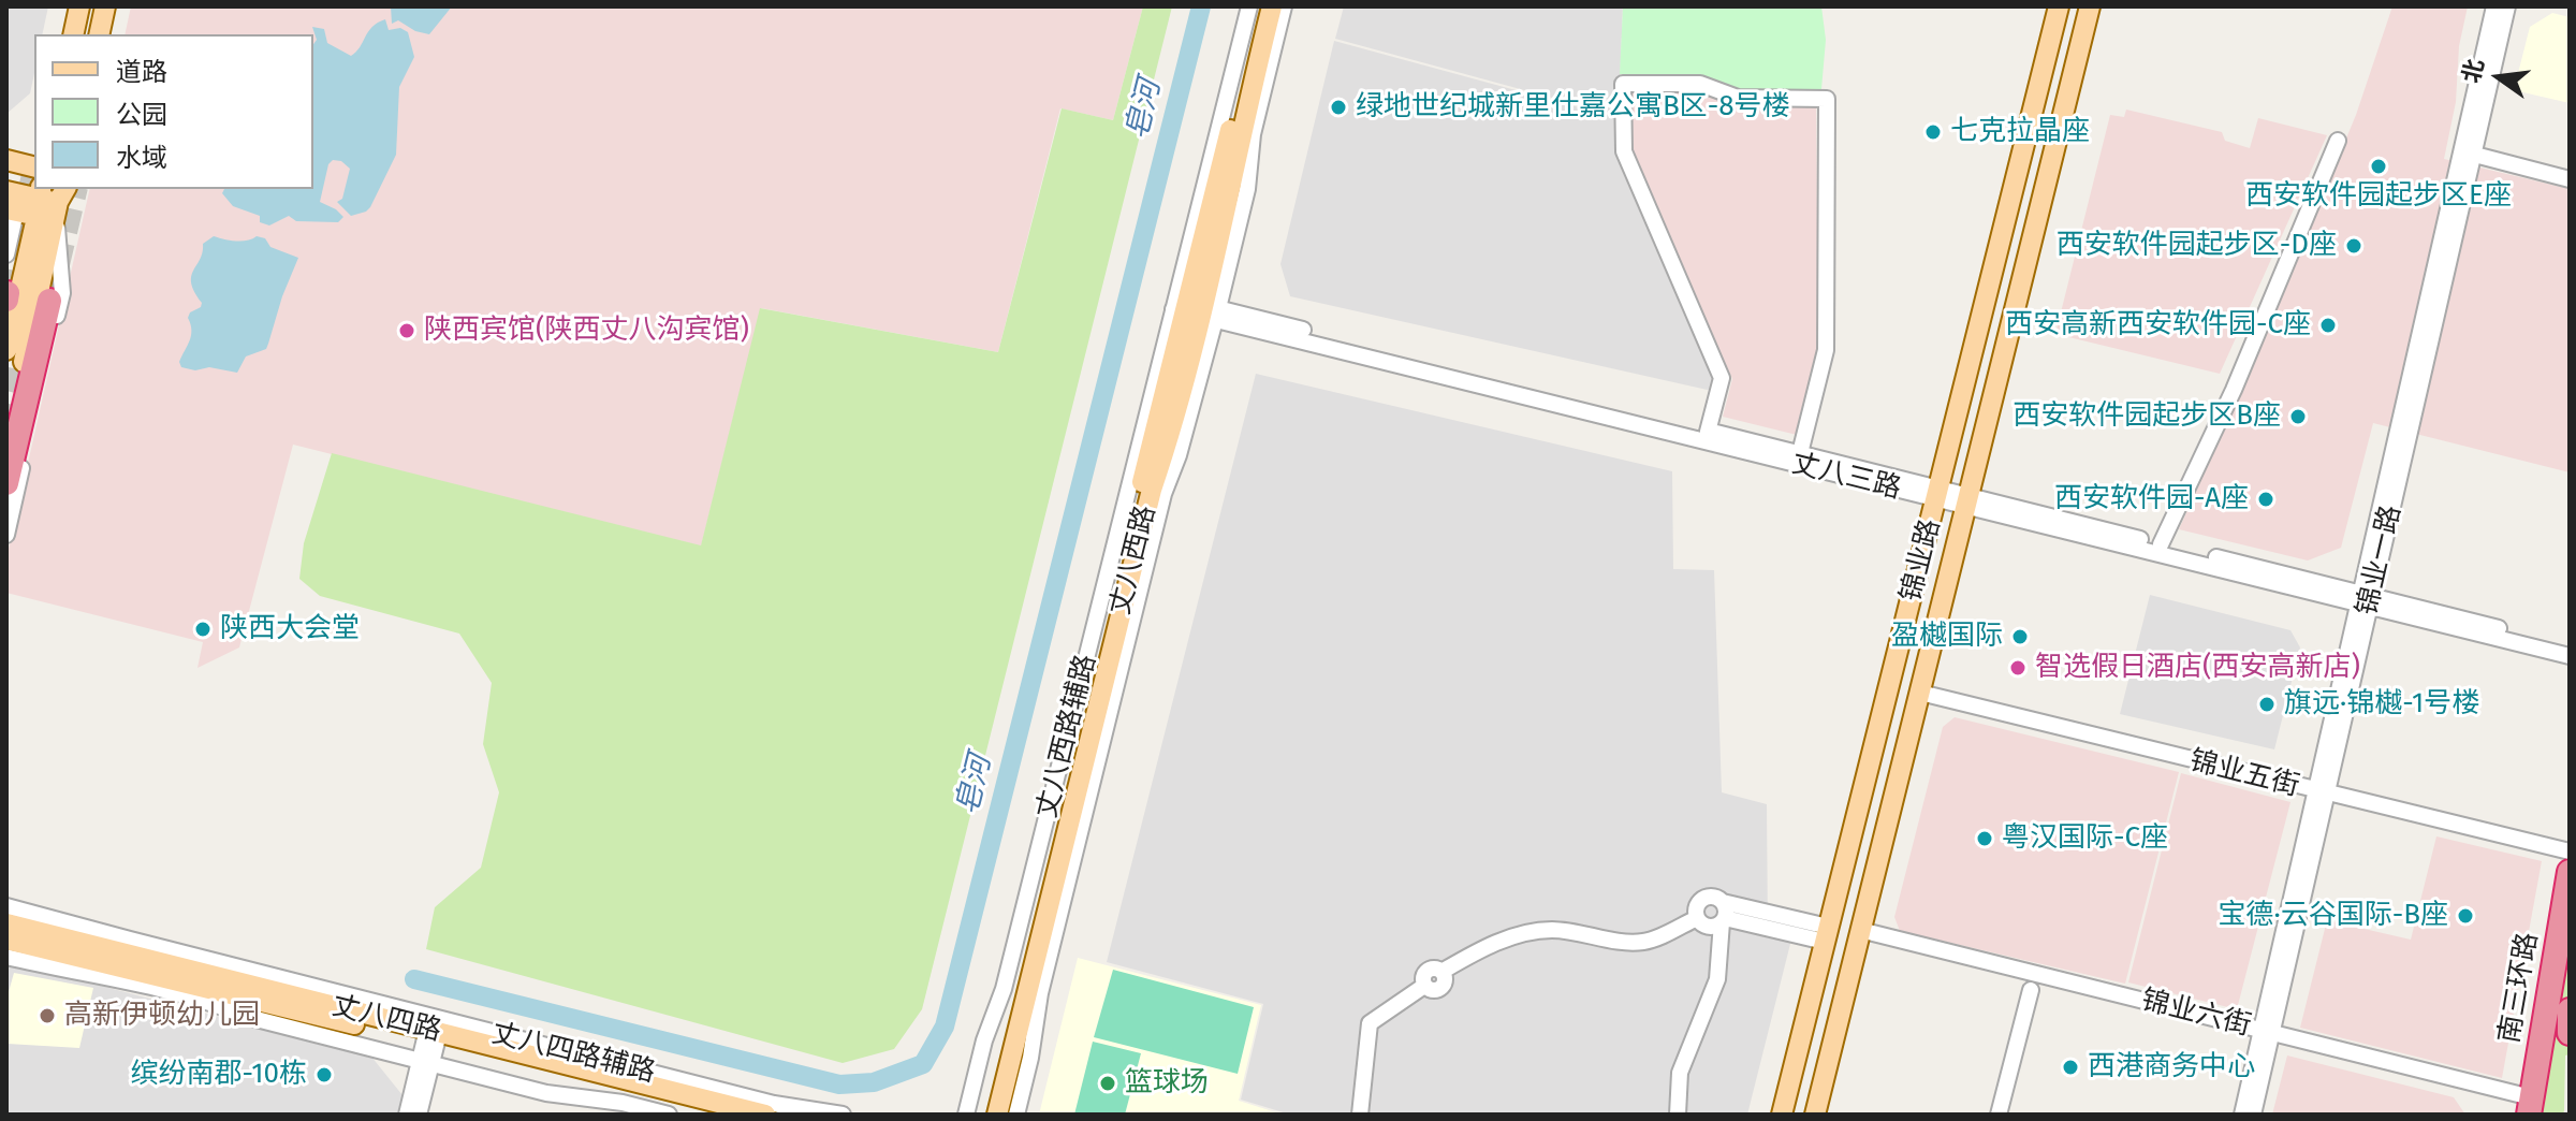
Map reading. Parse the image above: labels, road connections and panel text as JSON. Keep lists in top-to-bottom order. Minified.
{"streets":{"highway":["南三环路"],"main road":["丈八西路","锦业路","丈八四路"],"street":["丈八三路","锦业一路","丈八西路辅路","锦业五街","锦业六街","丈八四路辅路"]},"crossings":[["丈八三路","丈八西路"],["丈八三路","锦业路"],["丈八三路","锦业一路"],["丈八三路","丈八西路辅路"],["丈八西路","丈八西路辅路"],["锦业路","锦业五街"],["锦业路","锦业六街"],["锦业一路","锦业五街"],["锦业一路","锦业六街"],["南三环路","锦业六街"],["丈八四路","丈八四路辅路"]],"water":["皂河"],"places":["绿地世纪城新里仕嘉公寓B区-8号楼","七克拉晶座","西安软件园起步区E座","西安软件园起步区-D座","西安高新西安软件园-C座","陕西宾馆(陕西丈八沟宾馆)","西安软件园起步区B座","西安软件园-A座","陕西大会堂","盈樾国际","智选假日酒店(西安高新店)","旗远·锦樾-1号楼","粤汉国际-C座","宝德·云谷国际-B座","高新伊顿幼儿园","西港商务中心","缤纷南郡-10栋","篮球场"],"legend":["道路","公园","水域"],"north":"left"}
